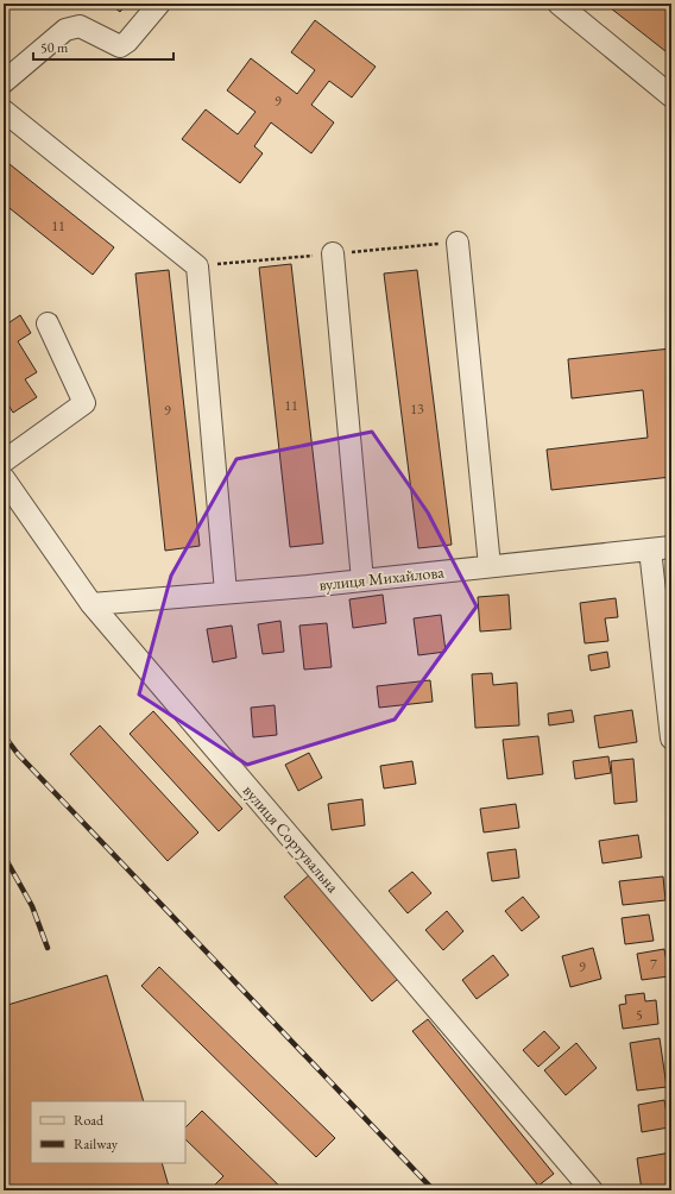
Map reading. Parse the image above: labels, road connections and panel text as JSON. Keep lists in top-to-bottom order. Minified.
{"streets":{"street":["вулиця Михайлова","вулиця Сортувальна"]},"crossings":[["вулиця Михайлова","вулиця Сортувальна"]],"house_numbers":["9","11","11","13","9","7","9","5"],"legend":["Road","Railway"],"scale_bar":"50 m"}
